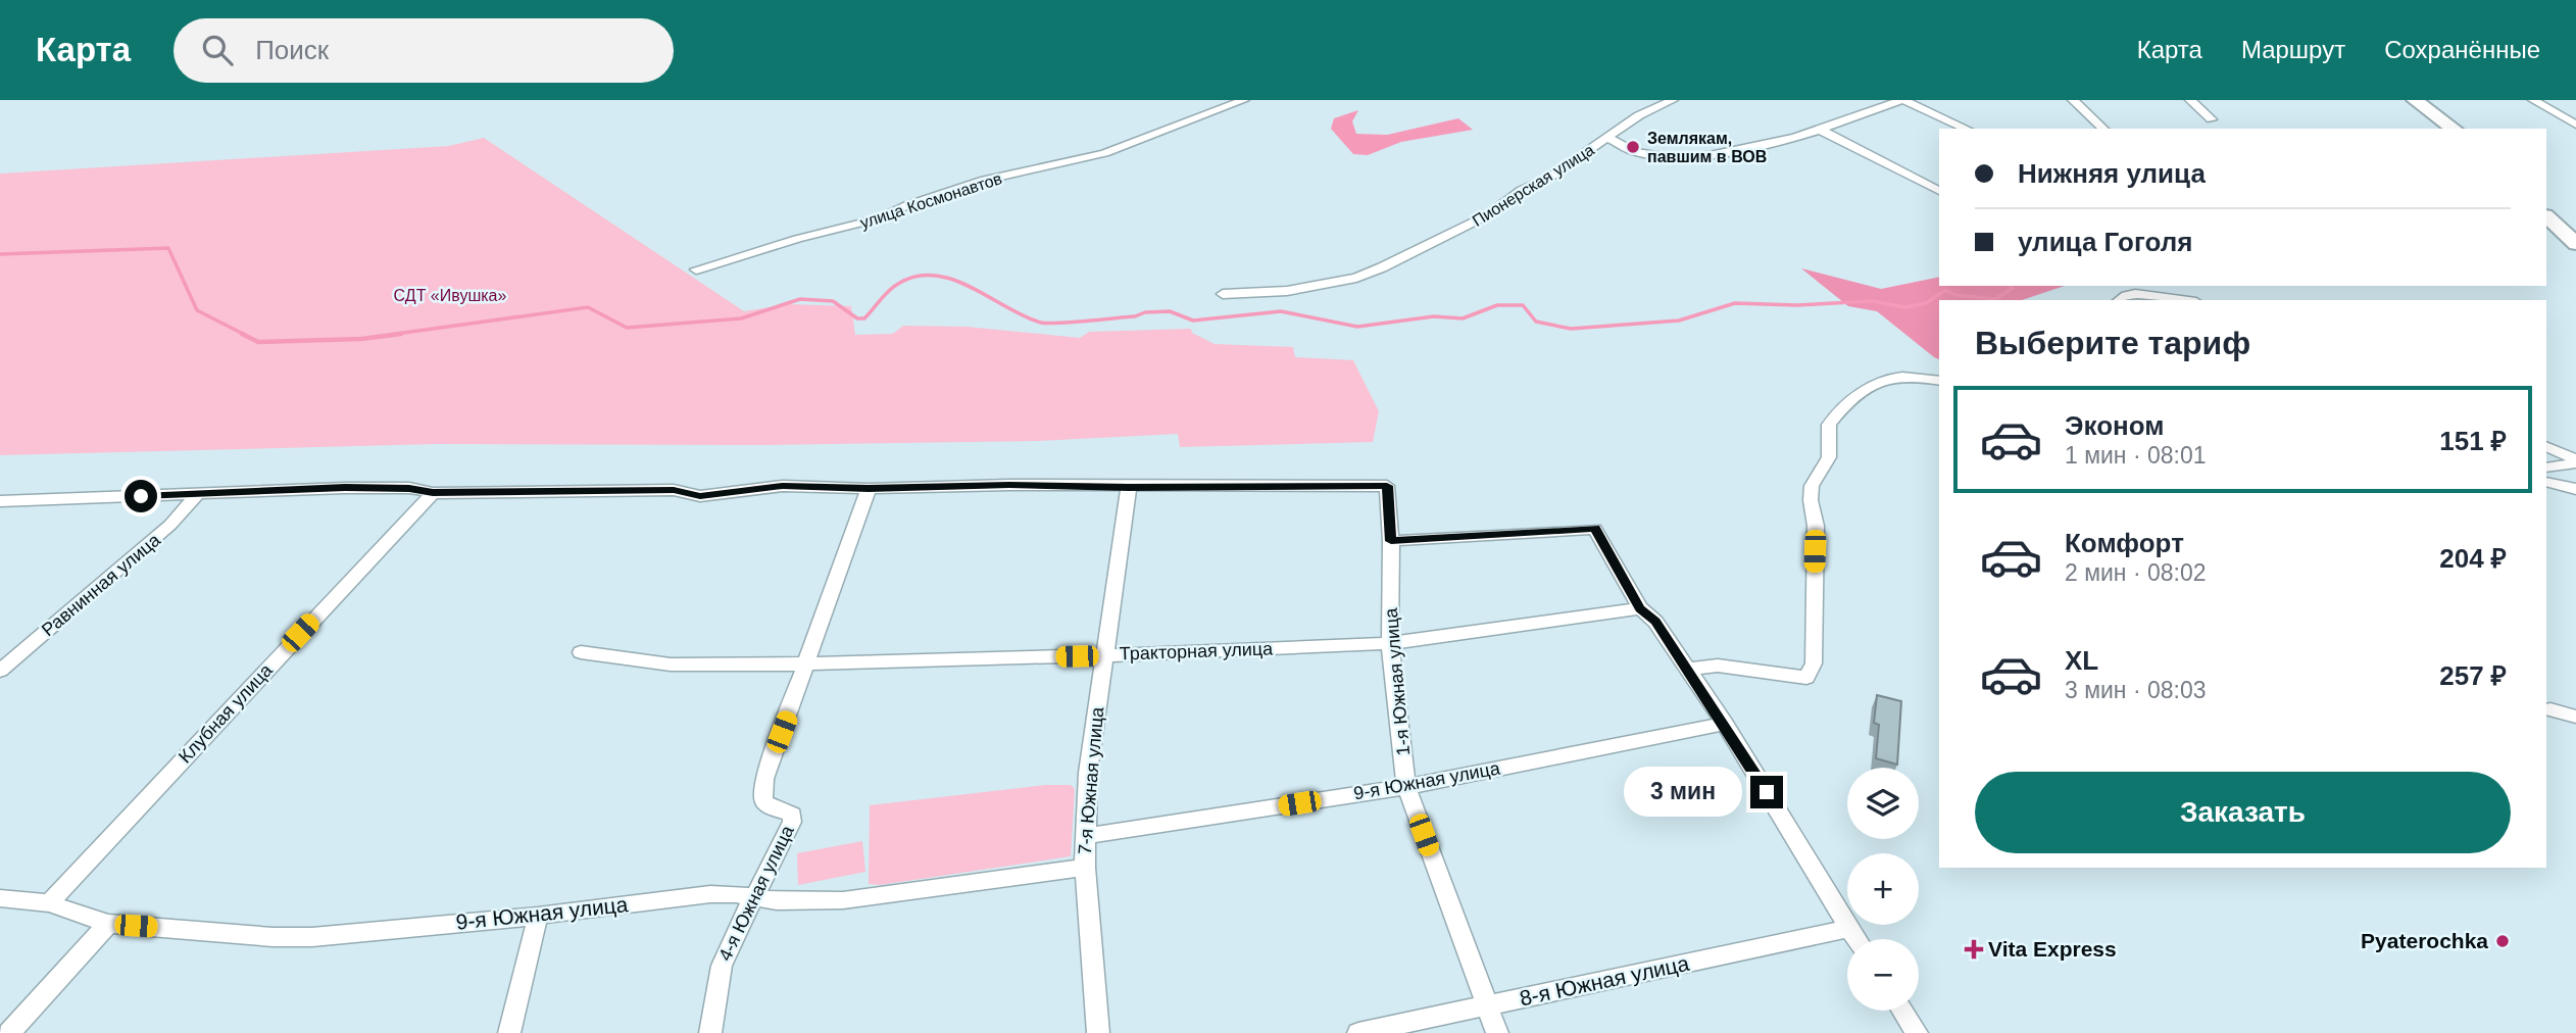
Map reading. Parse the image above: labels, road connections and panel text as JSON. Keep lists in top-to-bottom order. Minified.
{"streets":{"street":["Пионерская улица","улица Космонавтов","Равнинная улица","Тракторная улица","1-я Южная улица","Клубная улица","7-я Южная улица","9-я Южная улица","4-я Южная улица","8-я Южная улица"]},"crossings":[["Тракторная улица","1-я Южная улица"],["Тракторная улица","7-я Южная улица"],["Тракторная улица","4-я Южная улица"],["1-я Южная улица","7-я Южная улица"],["1-я Южная улица","9-я Южная улица"],["1-я Южная улица","8-я Южная улица"],["Клубная улица","9-я Южная улица"],["7-я Южная улица","9-я Южная улица"],["9-я Южная улица","4-я Южная улица"]],"parks":["СДТ «Ивушка»"],"places":{"other":["Землякам, павшим в ВОВ","Pyaterochka"],"health":["Vita Express"]},"page":{"header":"Карта","search":"Поиск","nav":["Карта","Маршрут","Сохранённые"],"banner":["Нижняя улица","улица Гоголя"],"heading":"Выберите тариф","list":[{"name":"Эконом","note":"1 мин · 08:01","value":"151 ₽"},{"name":"Комфорт","note":"2 мин · 08:02","value":"204 ₽"},{"name":"XL","note":"3 мин · 08:03","value":"257 ₽"}],"buttons":"Заказать","bubble":"3 мин","map_buttons":["+","−"]}}
